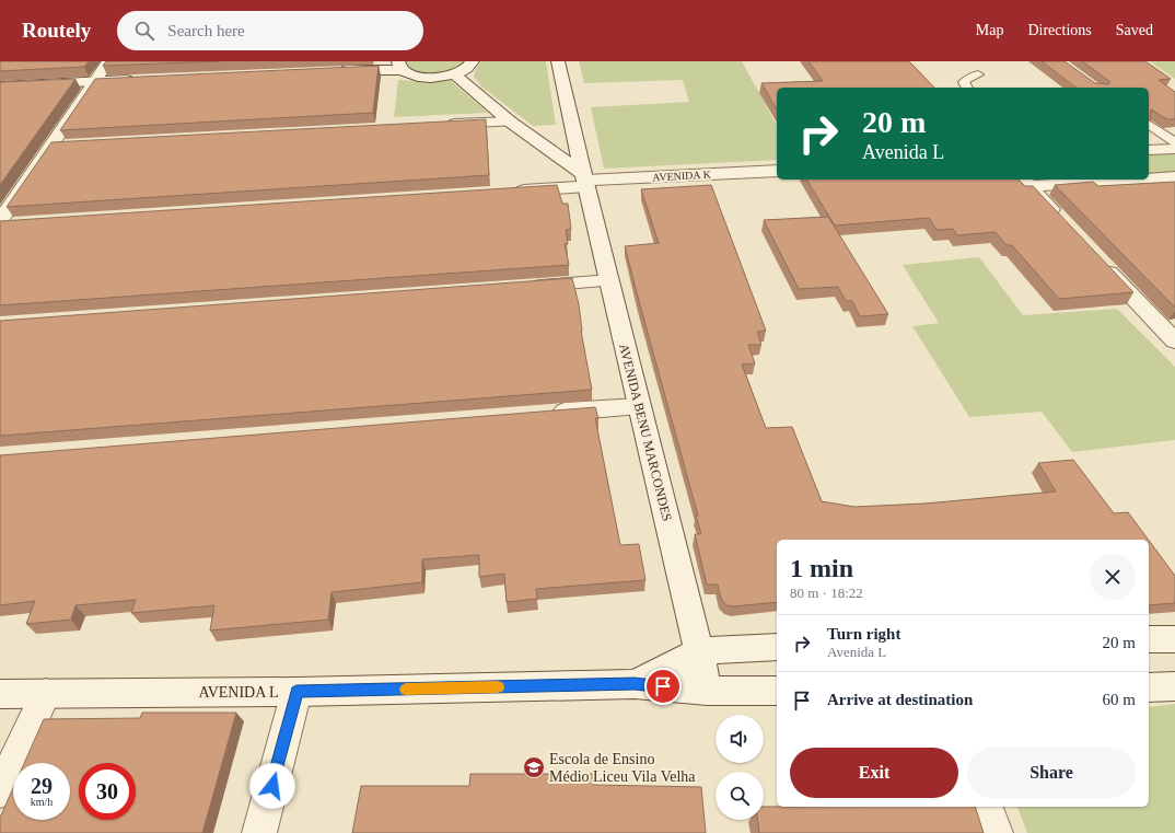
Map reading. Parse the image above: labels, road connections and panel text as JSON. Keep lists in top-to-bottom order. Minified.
{"streets":{"street":["AVENIDA K","AVENIDA BENU MARCONDES","AVENIDA L"]},"crossings":[["AVENIDA K","AVENIDA BENU MARCONDES"],["AVENIDA BENU MARCONDES","AVENIDA L"]],"places":{"school or university":["Escola de Ensino Médio Liceu Vila Velha"]},"page":{"header":"Routely","search":"Search here","nav":["Map","Directions","Saved"],"turn":["20 m","Avenida L"],"heading":["1 min","80 m · 18:22"],"list":[{"name":"Turn right","note":"Avenida L","value":"20 m"},{"name":"Arrive at destination","value":"60 m"}],"buttons":["Exit","Share"],"speed":"29 km/h","limit":"30"}}
